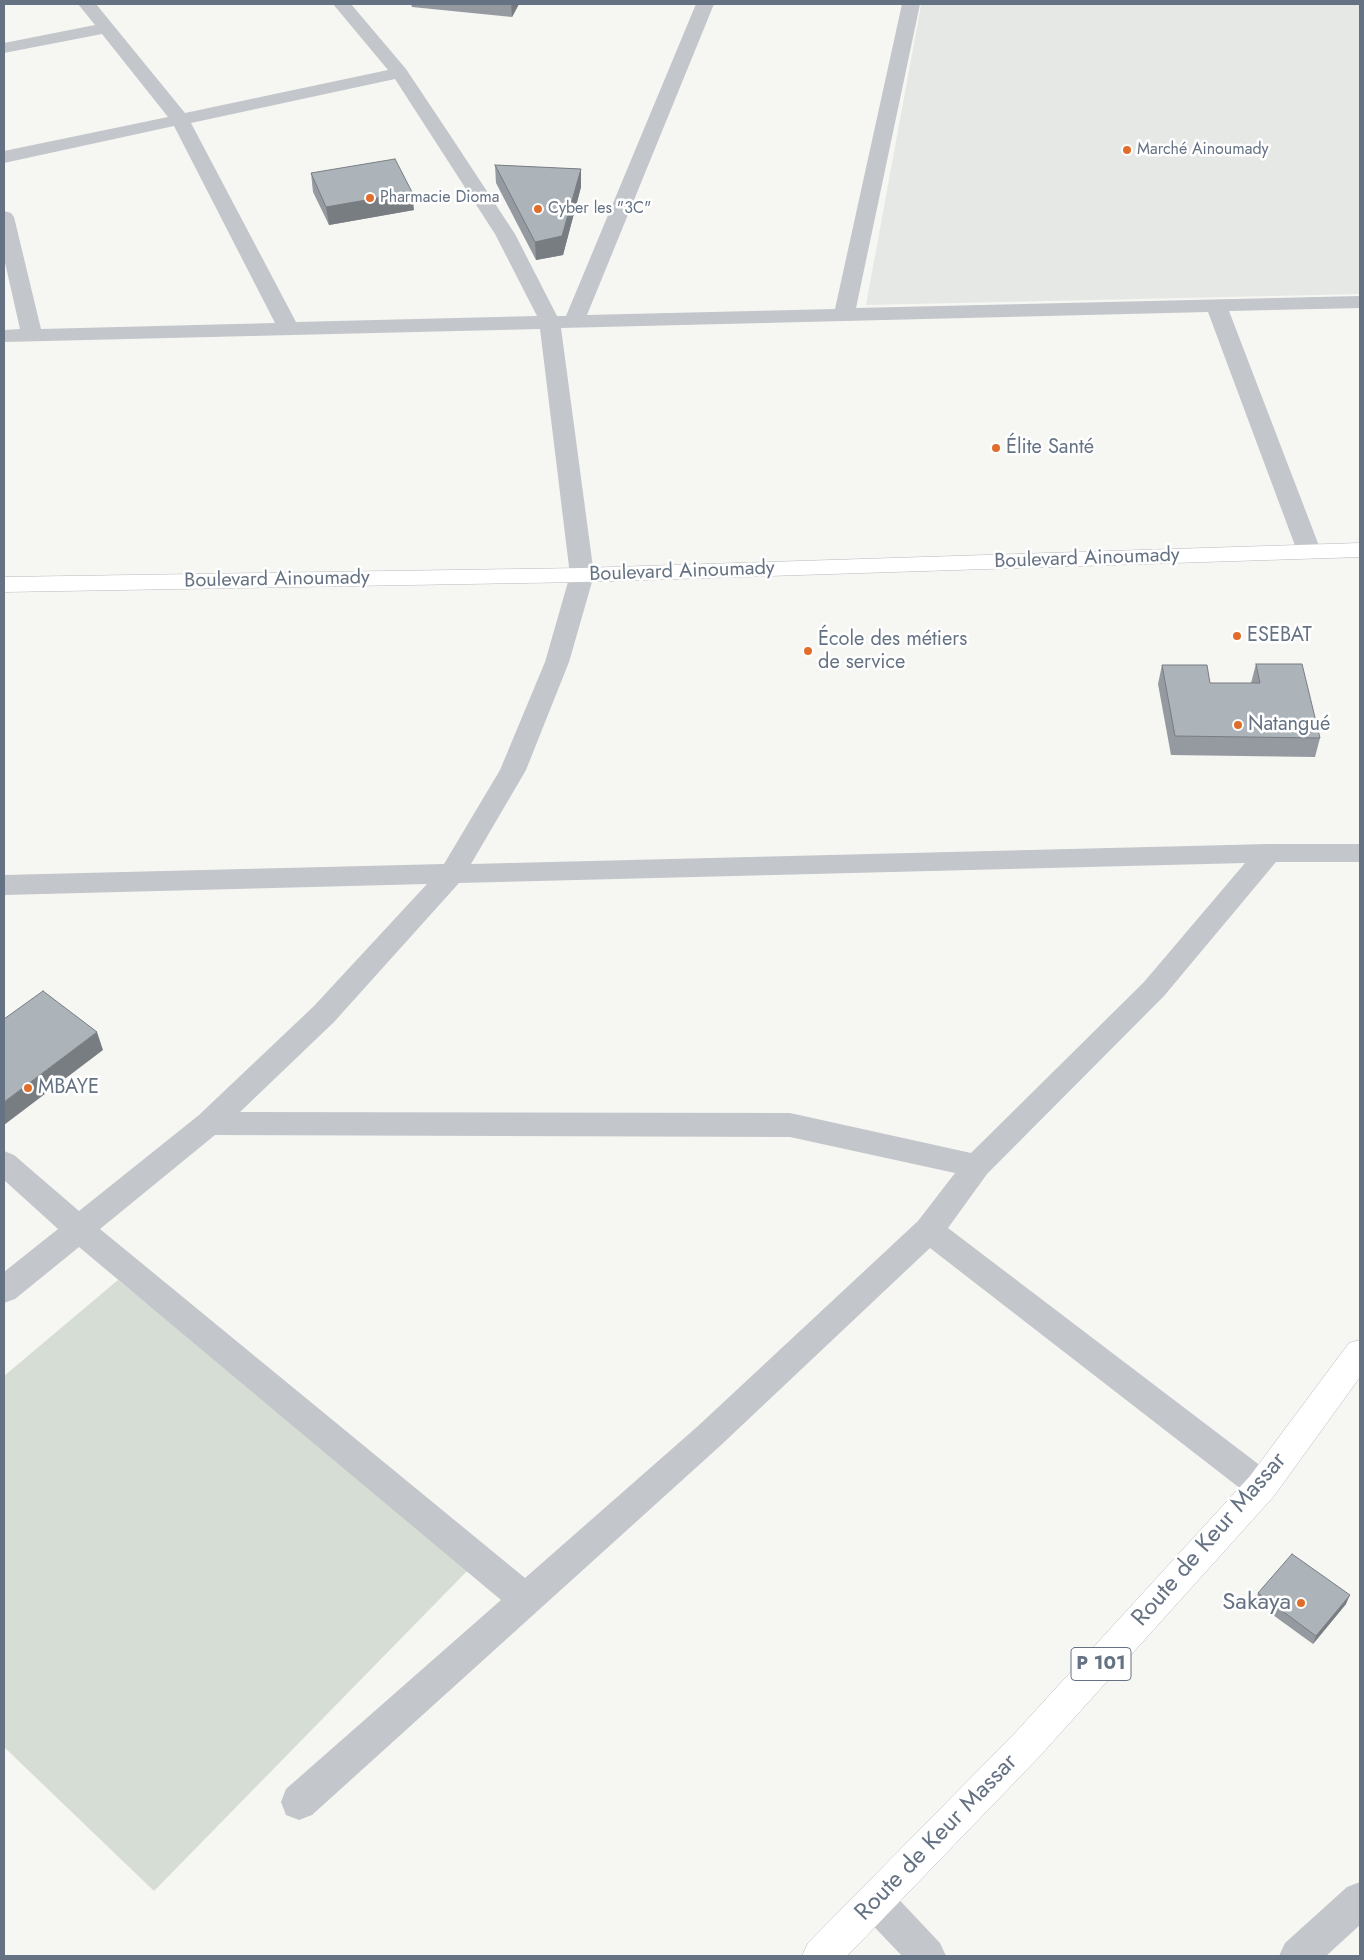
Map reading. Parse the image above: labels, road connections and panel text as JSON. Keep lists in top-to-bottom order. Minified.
{"streets":{"street":["Boulevard Ainoumady","Route de Keur Massar","P 101"]},"places":["Marché Ainoumady","Pharmacie Dioma","Cyber les \"3C\"","Élite Santé","ESEBAT","École des métiers de service","Natangué","MBAYE","Sakaya"]}
